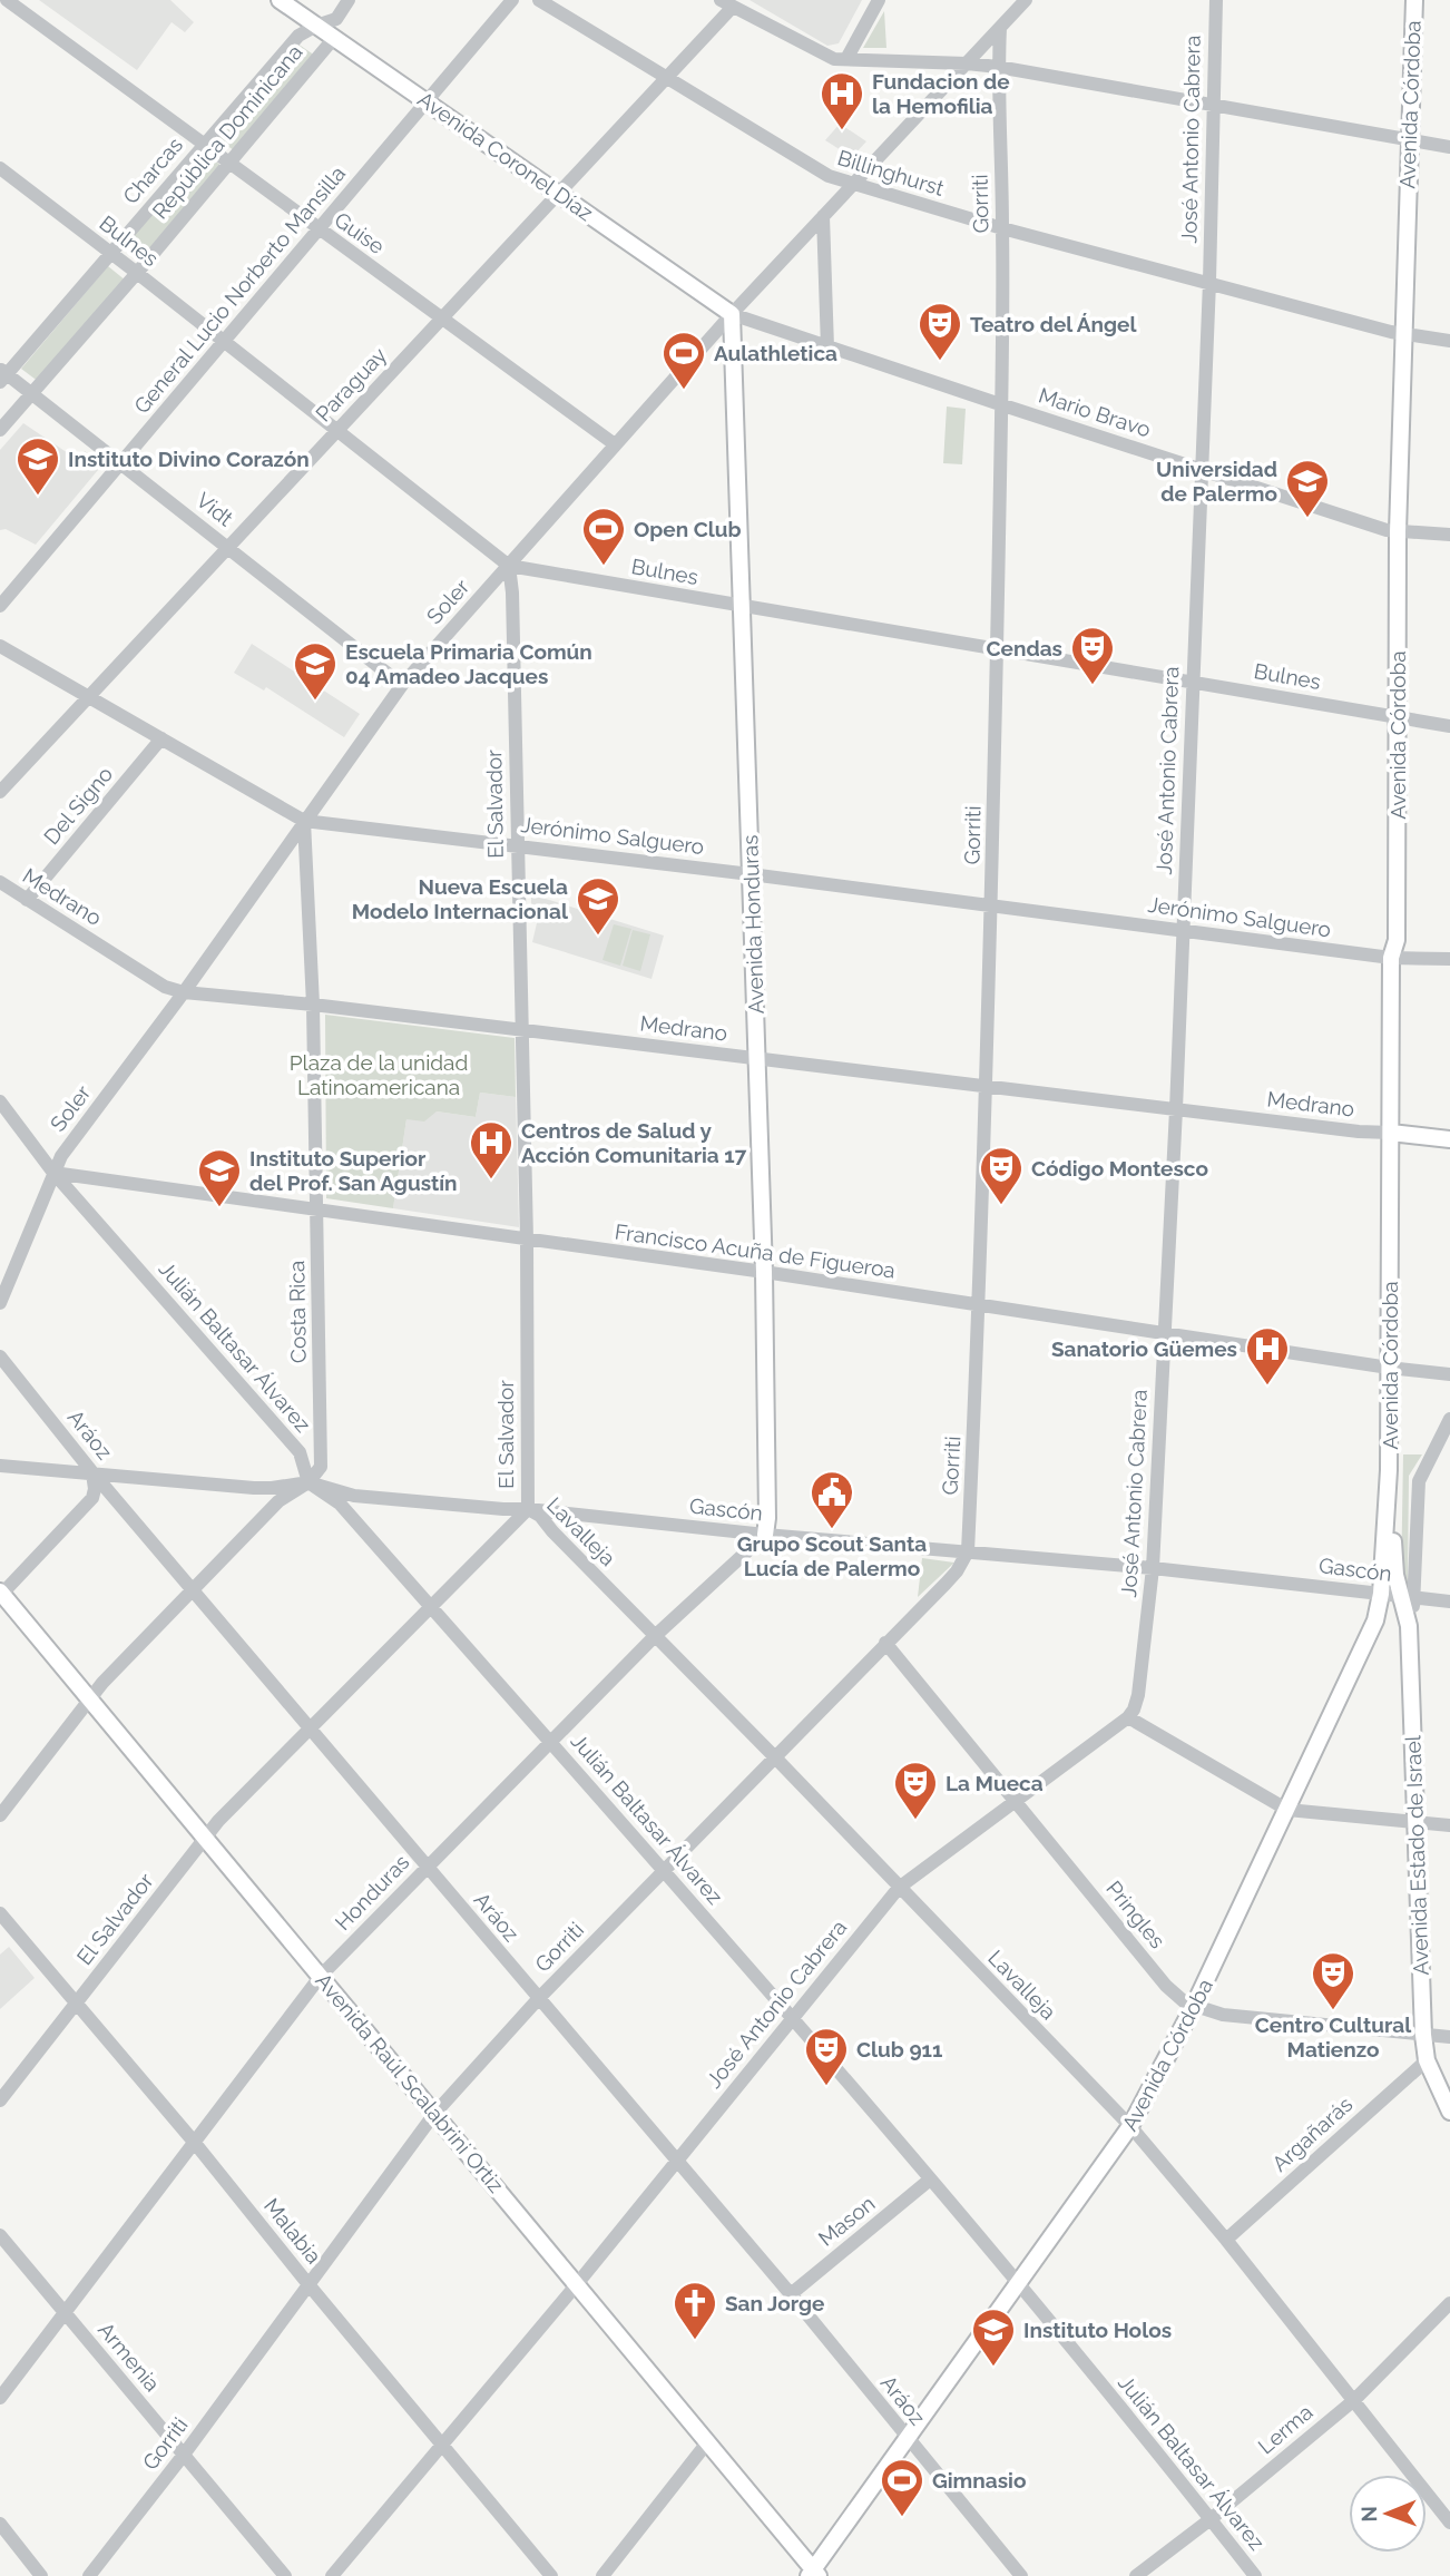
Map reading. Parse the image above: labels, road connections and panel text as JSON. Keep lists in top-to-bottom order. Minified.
{"streets":{"main road":["Avenida Córdoba","Avenida Coronel Díaz","Avenida Honduras","Avenida Estado de Israel","Avenida Raúl Scalabrini Ortiz"],"street":["República Dominicana","José Antonio Cabrera","Charcas","Billinghurst","Gorriti","Guise","Bulnes","General Lucio Norberto Mansilla","Paraguay","Mario Bravo","Vidt","Soler","El Salvador","Del Signo","Jerónimo Salguero","Medrano","Francisco Acuña de Figueroa","Costa Rica","Julián Baltasar Álvarez","Aráoz","Gascón","Lavalleja","Honduras","Pringles","Argañarás","Mason","Malabia","Armenia","Lerma"]},"crossings":[["Avenida Córdoba","Billinghurst"],["Avenida Córdoba","Bulnes"],["Avenida Córdoba","Mario Bravo"],["Avenida Córdoba","Jerónimo Salguero"],["Avenida Córdoba","Medrano"],["Avenida Córdoba","Francisco Acuña de Figueroa"],["Avenida Córdoba","Julián Baltasar Álvarez"],["Avenida Córdoba","Aráoz"],["Avenida Córdoba","Gascón"],["Avenida Córdoba","Lavalleja"],["Avenida Córdoba","Avenida Estado de Israel"],["Avenida Córdoba","Pringles"],["Avenida Córdoba","Avenida Raúl Scalabrini Ortiz"],["República Dominicana","Avenida Coronel Díaz"],["República Dominicana","Guise"],["República Dominicana","Bulnes"],["República Dominicana","Vidt"],["José Antonio Cabrera","Billinghurst"],["José Antonio Cabrera","Bulnes"],["José Antonio Cabrera","Mario Bravo"],["José Antonio Cabrera","Jerónimo Salguero"],["José Antonio Cabrera","Medrano"],["José Antonio Cabrera","Francisco Acuña de Figueroa"],["José Antonio Cabrera","Julián Baltasar Álvarez"],["José Antonio Cabrera","Aráoz"],["José Antonio Cabrera","Gascón"],["José Antonio Cabrera","Lavalleja"],["José Antonio Cabrera","Pringles"],["José Antonio Cabrera","Avenida Raúl Scalabrini Ortiz"],["José Antonio Cabrera","Malabia"],["Avenida Coronel Díaz","Charcas"],["Avenida Coronel Díaz","General Lucio Norberto Mansilla"],["Avenida Coronel Díaz","Paraguay"],["Avenida Coronel Díaz","Mario Bravo"],["Avenida Coronel Díaz","Soler"],["Avenida Coronel Díaz","Avenida Honduras"],["Charcas","Guise"],["Charcas","Bulnes"],["Charcas","Vidt"],["Billinghurst","Gorriti"],["Billinghurst","Paraguay"],["Billinghurst","Soler"],["Gorriti","Bulnes"],["Gorriti","Mario Bravo"],["Gorriti","Soler"],["Gorriti","Jerónimo Salguero"],["Gorriti","Medrano"],["Gorriti","Francisco Acuña de Figueroa"],["Gorriti","Julián Baltasar Álvarez"],["Gorriti","Aráoz"],["Gorriti","Gascón"],["Gorriti","Lavalleja"],["Gorriti","Pringles"],["Gorriti","Avenida Raúl Scalabrini Ortiz"],["Gorriti","Malabia"],["Gorriti","Armenia"],["Guise","General Lucio Norberto Mansilla"],["Guise","Paraguay"],["Guise","Soler"],["Bulnes","General Lucio Norberto Mansilla"],["Bulnes","Paraguay"],["Bulnes","Soler"],["Bulnes","El Salvador"],["Bulnes","Avenida Honduras"],["General Lucio Norberto Mansilla","Vidt"],["Paraguay","Vidt"],["Paraguay","Jerónimo Salguero"],["Mario Bravo","Soler"],["Mario Bravo","Avenida Honduras"],["Vidt","Soler"],["Soler","El Salvador"],["Soler","Jerónimo Salguero"],["Soler","Medrano"],["Soler","Avenida Honduras"],["Soler","Francisco Acuña de Figueroa"],["Soler","Costa Rica"],["Soler","Julián Baltasar Álvarez"],["El Salvador","Jerónimo Salguero"],["El Salvador","Medrano"],["El Salvador","Francisco Acuña de Figueroa"],["El Salvador","Julián Baltasar Álvarez"],["El Salvador","Aráoz"],["El Salvador","Gascón"],["El Salvador","Lavalleja"],["El Salvador","Avenida Raúl Scalabrini Ortiz"],["El Salvador","Malabia"],["Del Signo","Jerónimo Salguero"],["Del Signo","Medrano"],["Jerónimo Salguero","Avenida Honduras"],["Jerónimo Salguero","Costa Rica"],["Medrano","Avenida Honduras"],["Medrano","Costa Rica"],["Avenida Honduras","Francisco Acuña de Figueroa"],["Avenida Honduras","Gascón"],["Avenida Honduras","Honduras"],["Francisco Acuña de Figueroa","Costa Rica"],["Francisco Acuña de Figueroa","Julián Baltasar Álvarez"],["Costa Rica","Julián Baltasar Álvarez"],["Costa Rica","Gascón"],["Julián Baltasar Álvarez","Gascón"],["Julián Baltasar Álvarez","Honduras"],["Julián Baltasar Álvarez","Mason"],["Julián Baltasar Álvarez","Lerma"],["Aráoz","Gascón"],["Aráoz","Honduras"],["Aráoz","Mason"],["Gascón","Lavalleja"],["Gascón","Avenida Estado de Israel"],["Gascón","Honduras"],["Lavalleja","Honduras"],["Lavalleja","Argañarás"],["Lavalleja","Lerma"],["Avenida Estado de Israel","Pringles"],["Avenida Estado de Israel","Argañarás"],["Honduras","Avenida Raúl Scalabrini Ortiz"],["Honduras","Malabia"],["Honduras","Armenia"]],"parks":["Plaza de la unidad Latinoamericana"],"places":{"hospital":["Fundacion de la Hemofilia","Centros de Salud y Acción Comunitaria 17","Sanatorio Güemes"],"theatre":["Teatro del Ángel","Cendas","Código Montesco","La Mueca","Centro Cultural Matienzo","Club 911"],"sports":["Aulathletica","Open Club","Gimnasio"],"school or university":["Instituto Divino Corazón","Universidad de Palermo","Escuela Primaria Común 04 Amadeo Jacques","Nueva Escuela Modelo Internacional","Instituto Superior del Prof. San Agustín","Instituto Holos"],"public building":["Grupo Scout Santa Lucía de Palermo"],"church":["San Jorge"]},"north":"left"}
